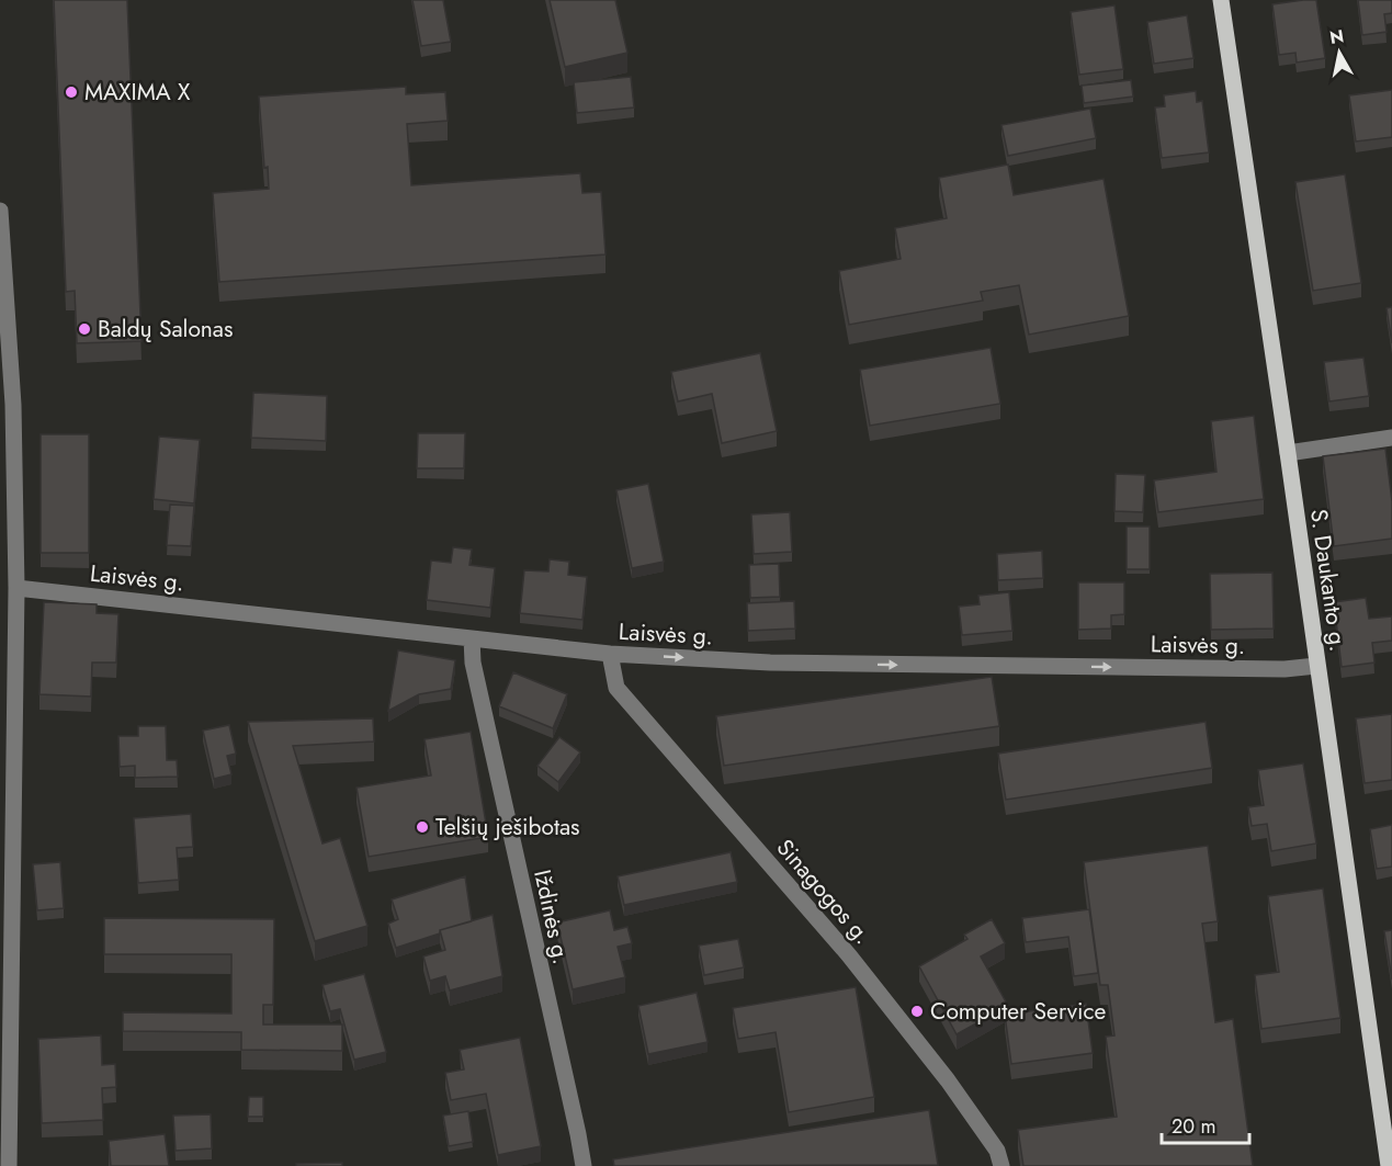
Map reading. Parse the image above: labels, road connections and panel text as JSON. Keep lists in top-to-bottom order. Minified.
{"streets":{"main road":["S. Daukanto g."],"street":["Laisvės g.","Sinagogos g.","Iždinės g."]},"crossings":[["Laisvės g.","S. Daukanto g."],["Laisvės g.","Sinagogos g."],["Laisvės g.","Iždinės g."]],"one_way":["Laisvės g."],"places":["MAXIMA X","Baldų Salonas","Telšių ješibotas","Computer Service"],"scale_bar":"20 m","north":"top"}
